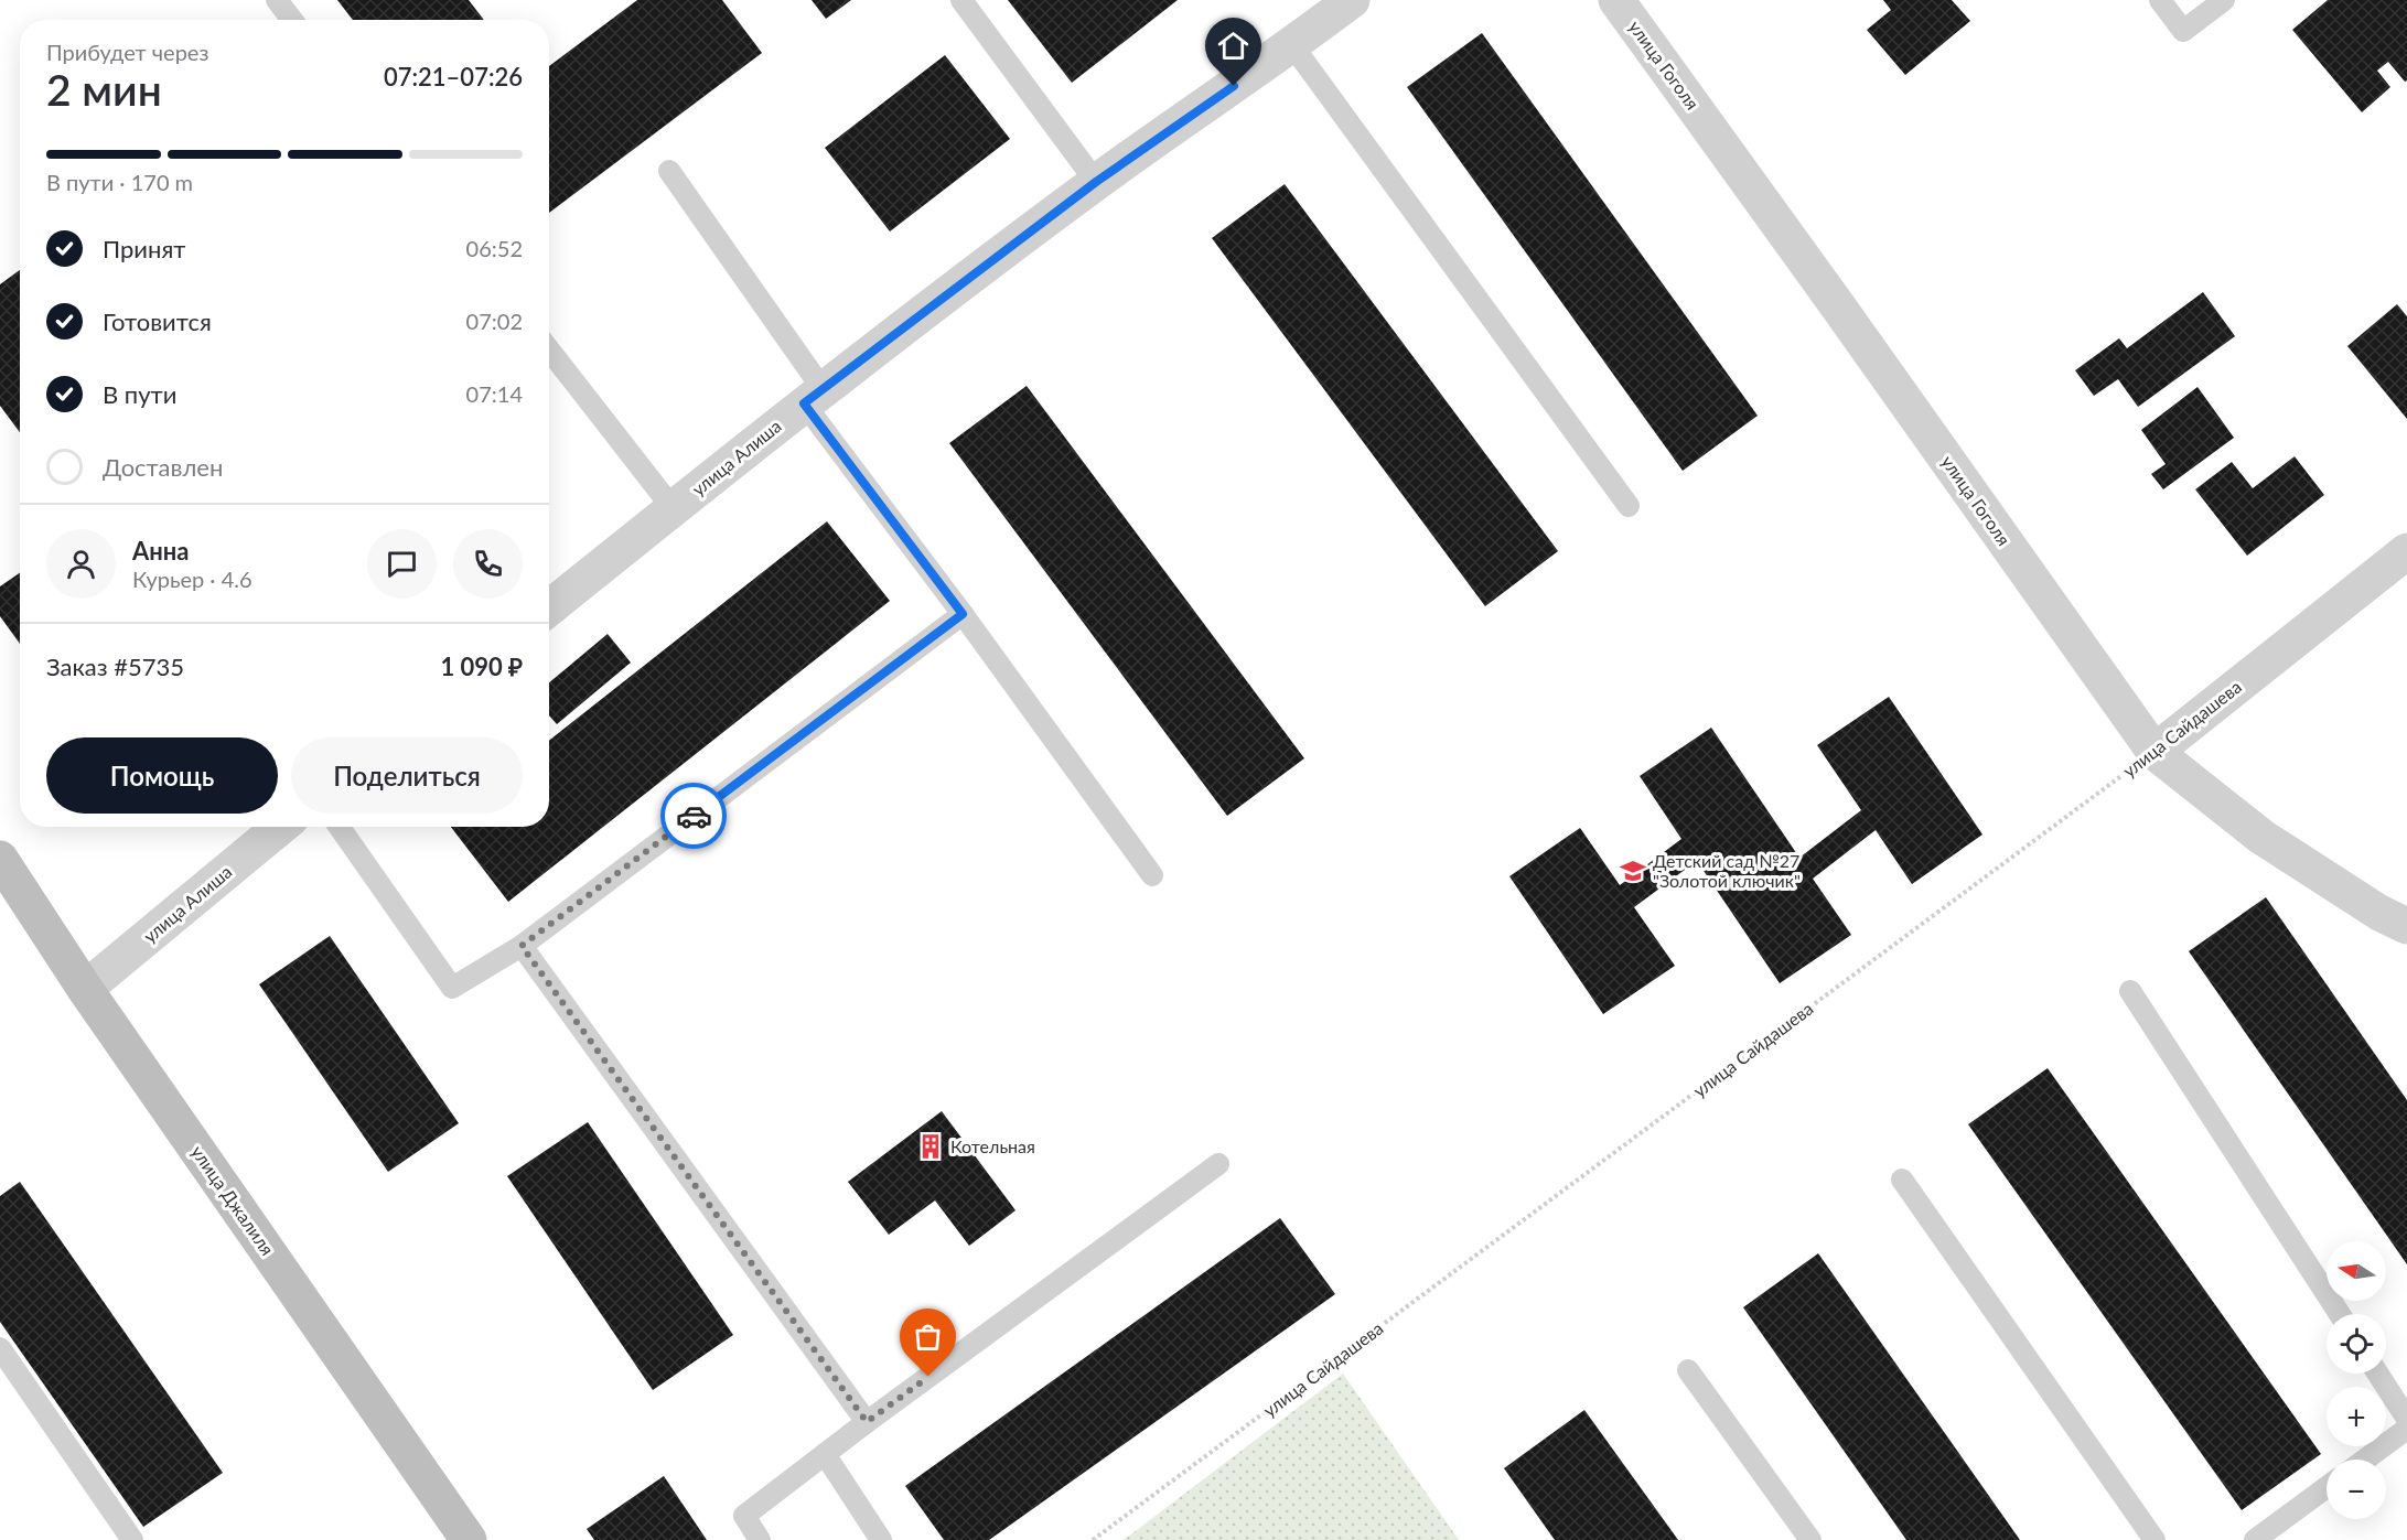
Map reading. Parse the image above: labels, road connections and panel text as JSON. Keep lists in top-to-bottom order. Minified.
{"streets":{"main road":["улица Джалиля"],"street":["улица Гоголя","улица Алиша","улица Сайдашева"]},"crossings":[["улица Гоголя","улица Сайдашева"],["улица Алиша","улица Джалиля"]],"places":{"school or university":["Детский сад №27 \"Золотой ключик\""],"building":["Котельная"]},"north":"left","page":{"heading":["2 мин","Прибудет через","07:21–07:26"],"panel":["Анна","Курьер · 4.6","Заказ #5735","1 090 ₽"],"bar":"В пути · 170 m","list":[["Принят","06:52"],["Готовится","07:02"],["В пути","07:14"],"Доставлен"],"buttons":["Помощь","Поделиться"],"map_buttons":["+","−"]}}
